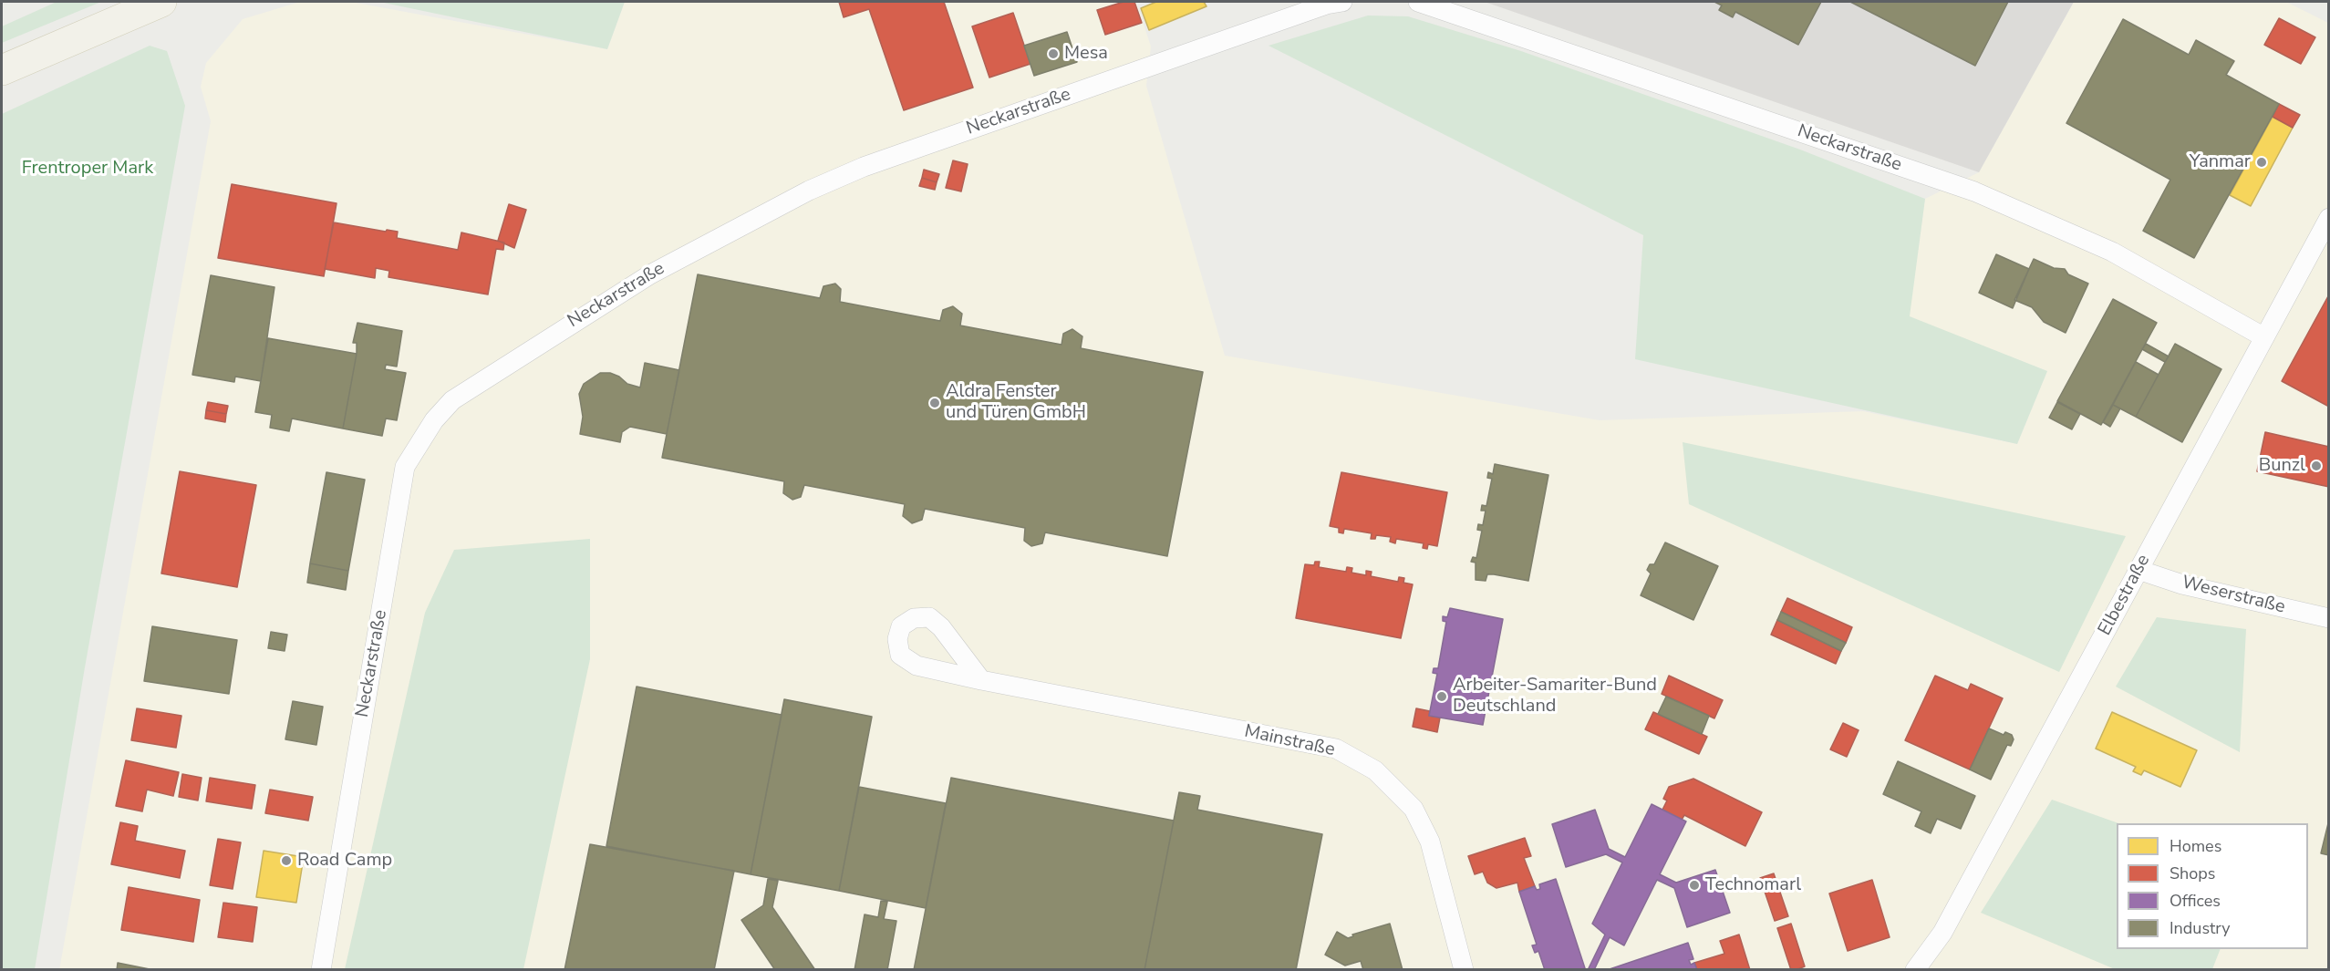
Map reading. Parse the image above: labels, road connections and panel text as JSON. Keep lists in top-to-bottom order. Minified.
{"streets":{"street":["Neckarstraße","Elbestraße","Weserstraße","Mainstraße"]},"crossings":[["Neckarstraße","Elbestraße"],["Elbestraße","Weserstraße"]],"parks":["Frentroper Mark"],"places":["Mesa","Yanmar","Aldra Fenster und Türen GmbH","Bunzl","Arbeiter-Samariter-Bund Deutschland","Road Camp","Technomarl"],"legend":["Homes","Shops","Offices","Industry"]}
